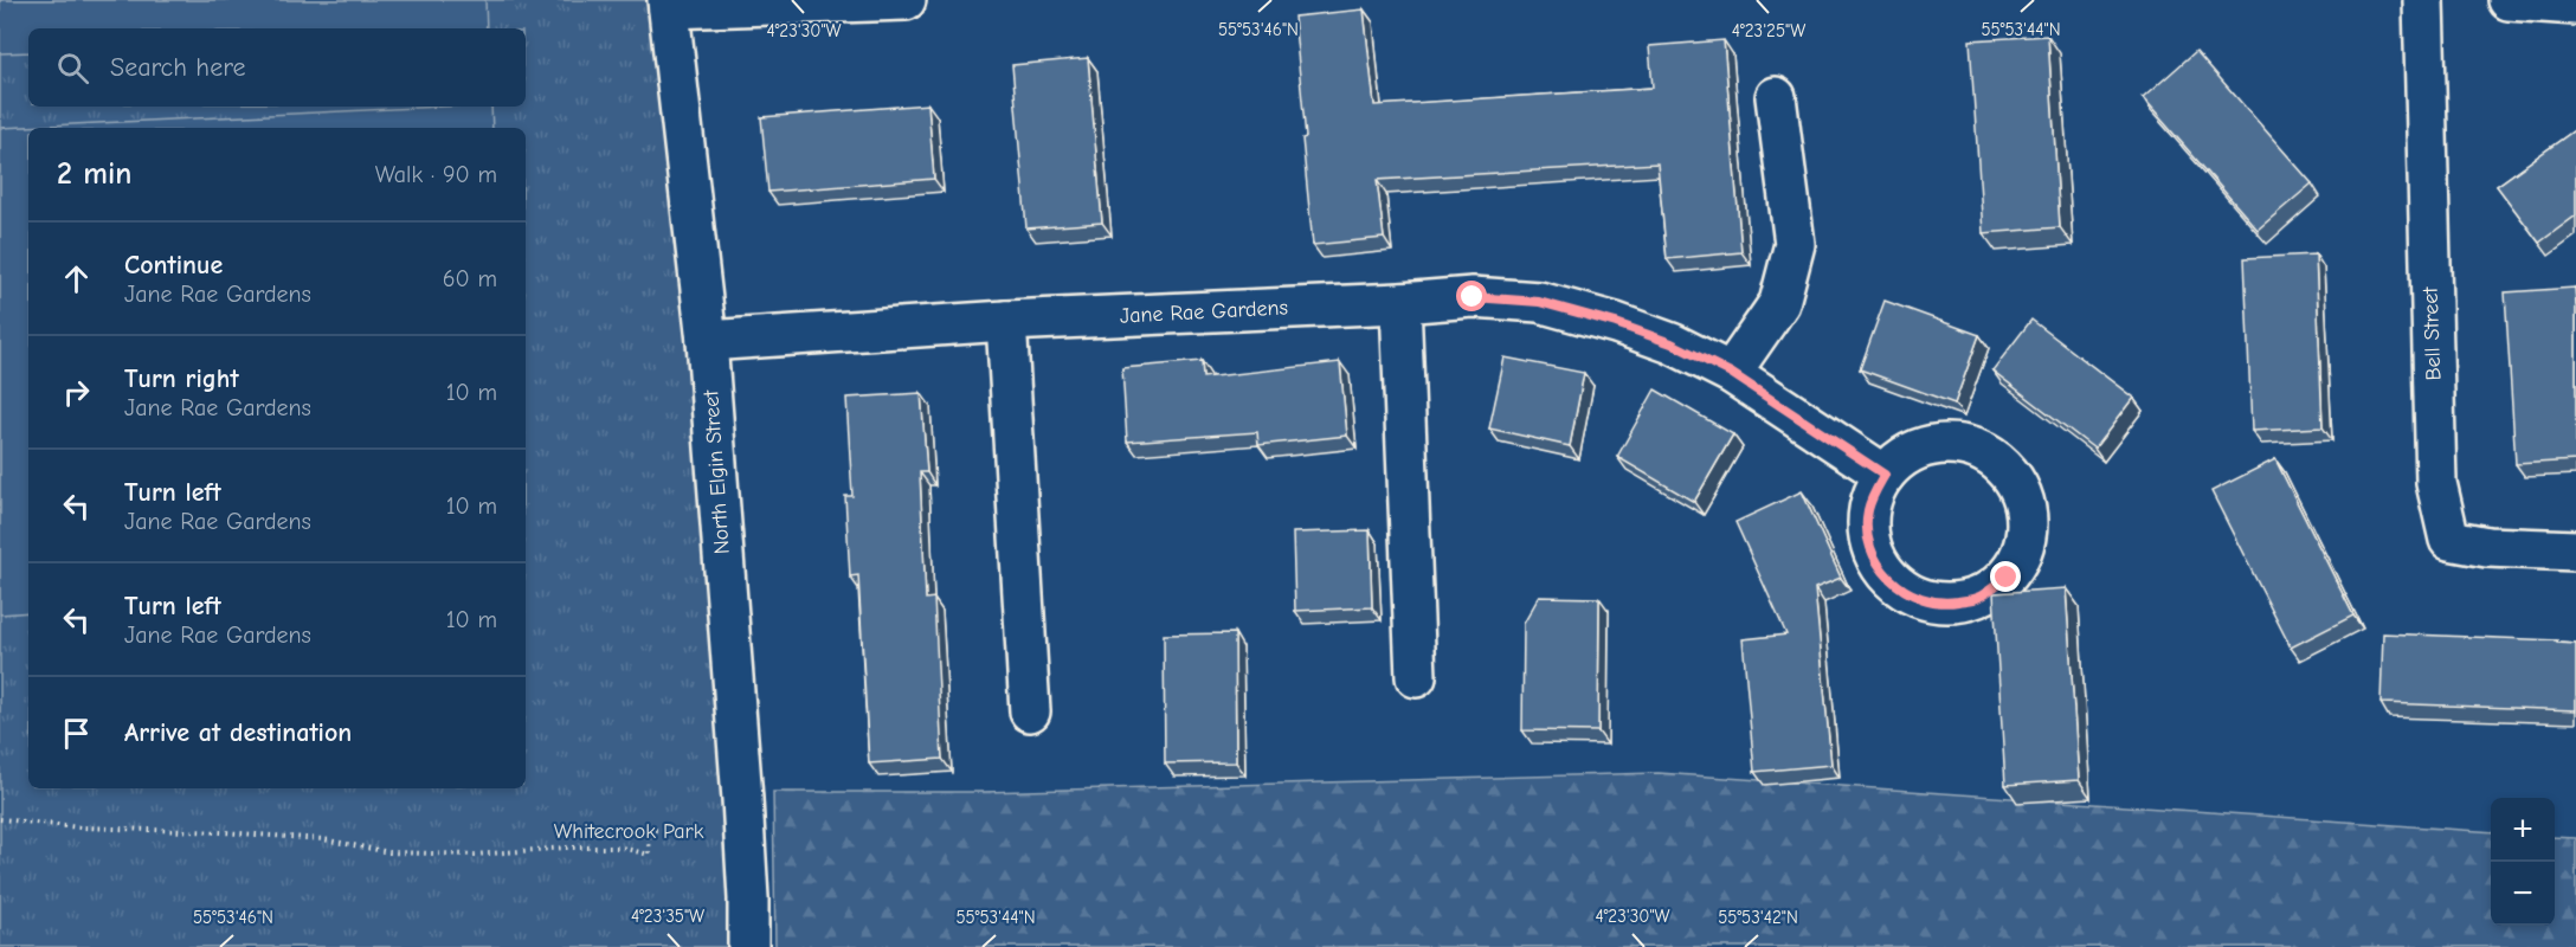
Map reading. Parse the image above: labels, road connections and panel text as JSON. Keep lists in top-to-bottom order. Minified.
{"streets":{"street":["Jane Rae Gardens","Bell Street","North Elgin Street"]},"crossings":[["Jane Rae Gardens","North Elgin Street"]],"parks":["Whitecrook Park"],"page":{"search":"Search here","heading":["2 min","Walk · 90 m"],"list":[["Continue","Jane Rae Gardens","60 m"],["Turn right","Jane Rae Gardens","10 m"],["Turn left","Jane Rae Gardens","10 m"],["Turn left","Jane Rae Gardens","10 m"],"Arrive at destination"],"map_buttons":["+","−"]},"coordinates":["55°53'46\"N","55°53'44\"N","4°23'30\"W","4°23'25\"W","4°23'35\"W","55°53'42\"N"]}
